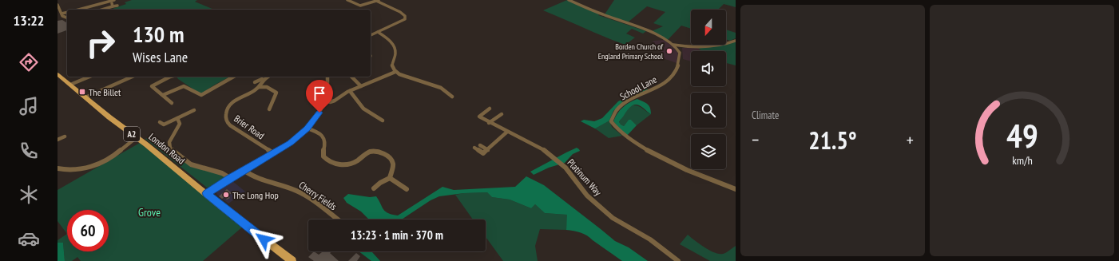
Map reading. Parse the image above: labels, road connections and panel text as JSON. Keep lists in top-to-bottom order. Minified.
{"streets":{"main road":["A2","London Road"],"street":["School Lane","Brier Road","Platinum Way","Cherry Fields"]},"parks":["Grove"],"places":{"other":["Borden Church of England Primary School","The Long Hop"],"transit":["The Billet"]},"north":"bottom","page":{"tabs":"13:22","tile":"Climate","turn":["130 m","Wises Lane"],"heat":["−","21.5°","+"],"limit":"60","trip":"13:23 · 1 min · 370 m","gauge":["49","km/h"]}}
